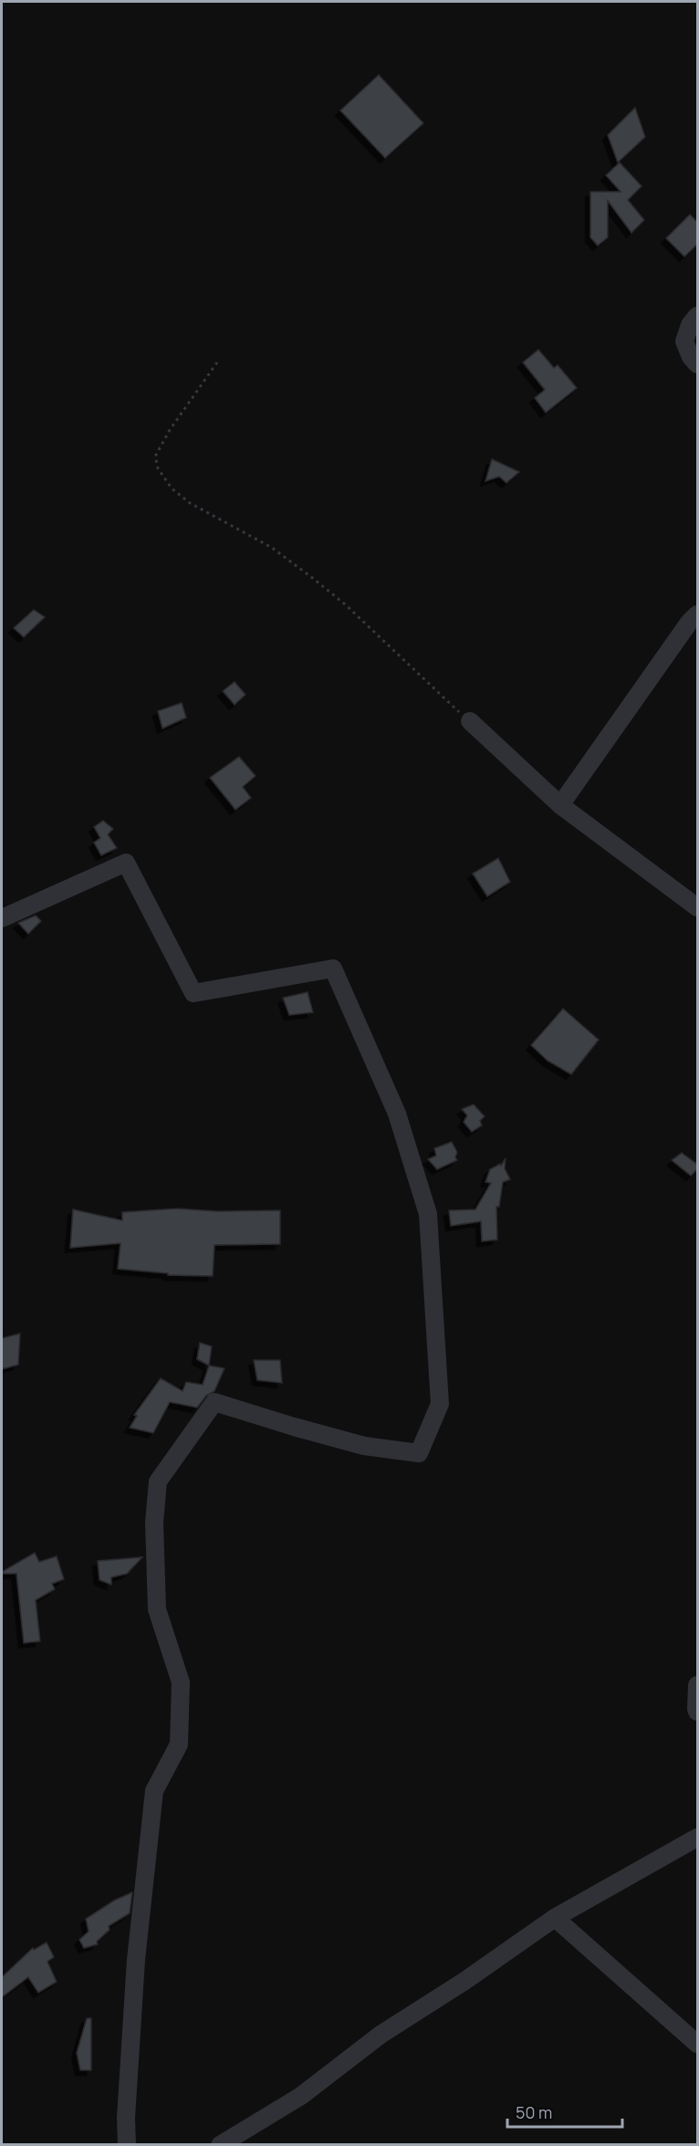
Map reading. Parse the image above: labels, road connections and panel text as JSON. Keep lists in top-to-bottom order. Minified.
{"scale_bar":"50 m"}
